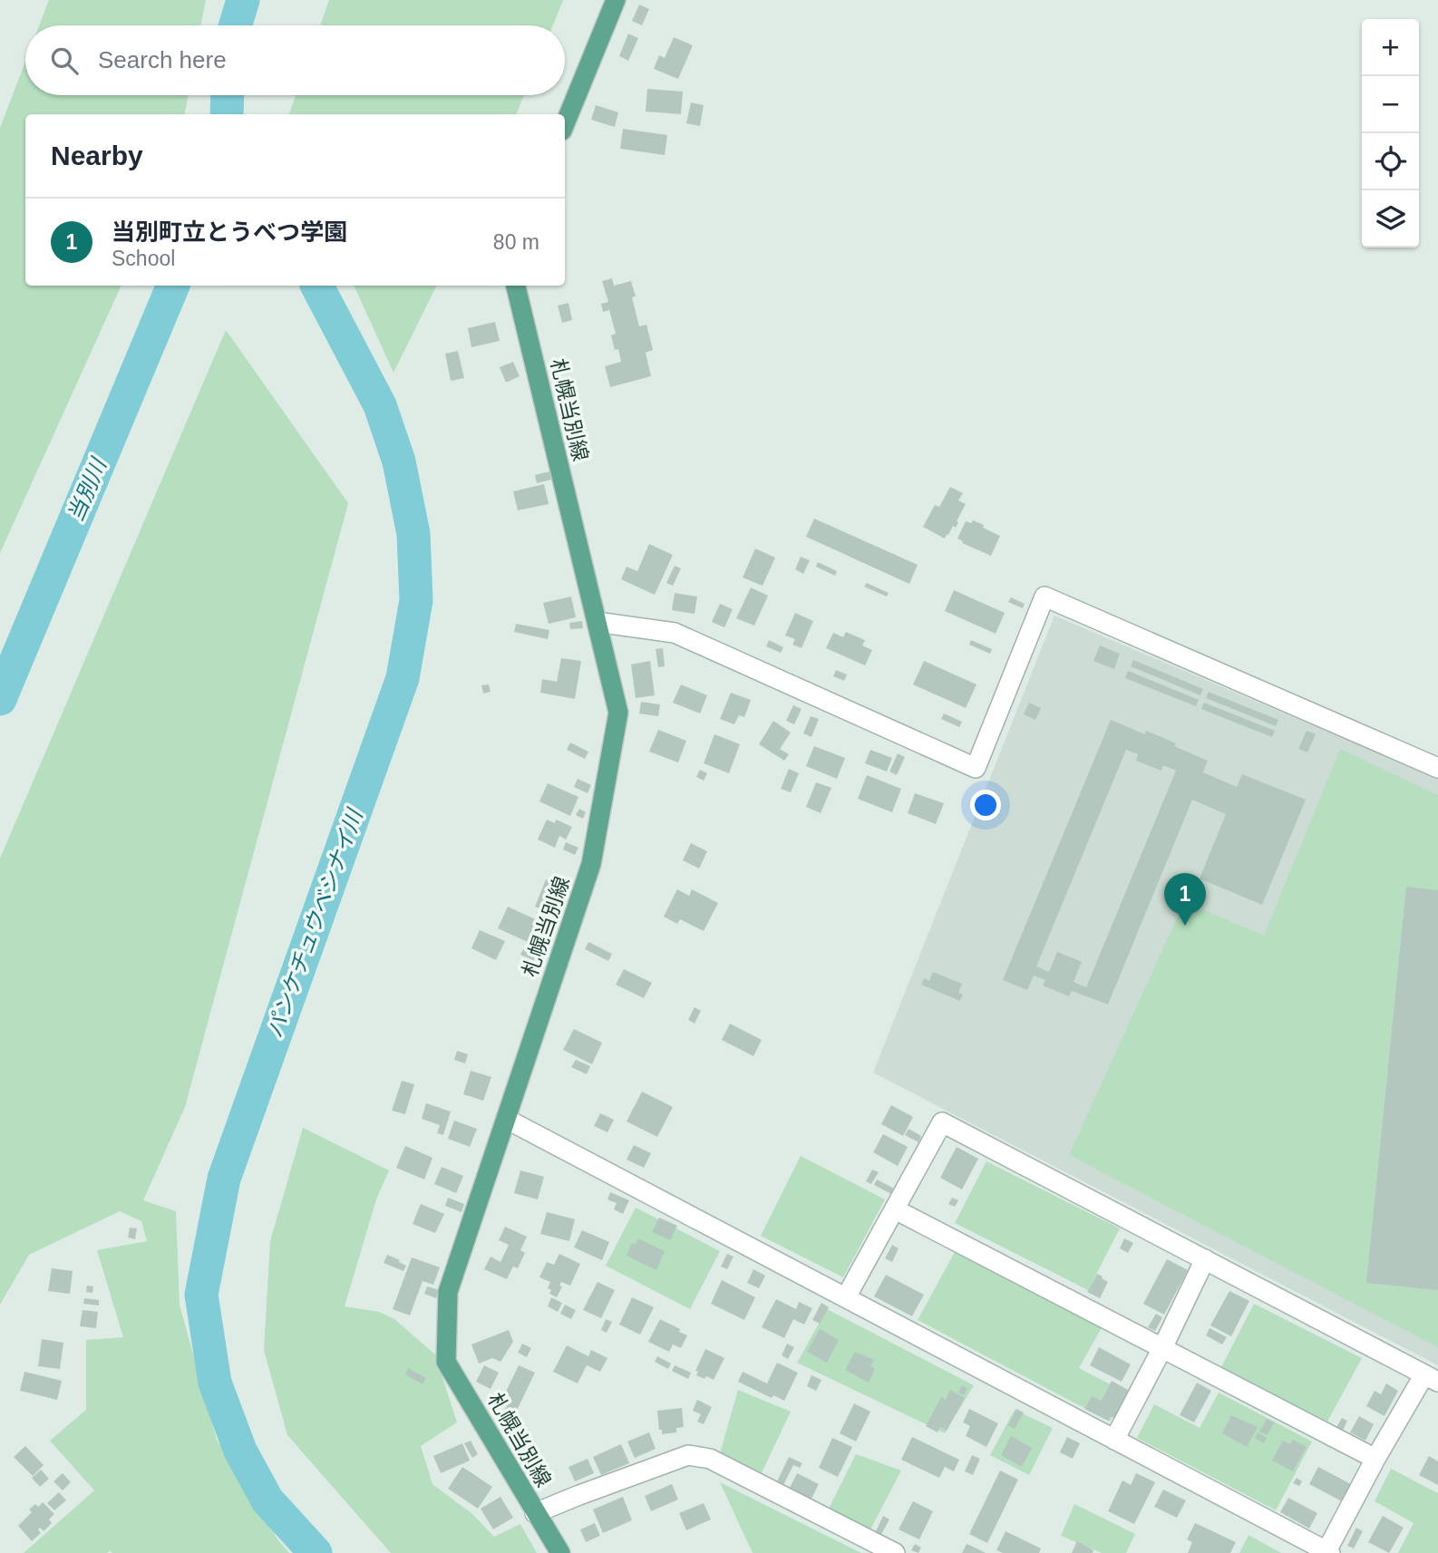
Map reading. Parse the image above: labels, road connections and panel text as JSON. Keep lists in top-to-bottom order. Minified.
{"streets":{"main road":["札幌当別線"]},"water":["当別川","パンケチュウベシナイ川"],"page":{"map_buttons":["+","−"],"search":"Search here","heading":"Nearby","list":[{"mark":"1","name":"当別町立とうべつ学園","note":"School","value":"80 m"}],"pins":"1"}}
